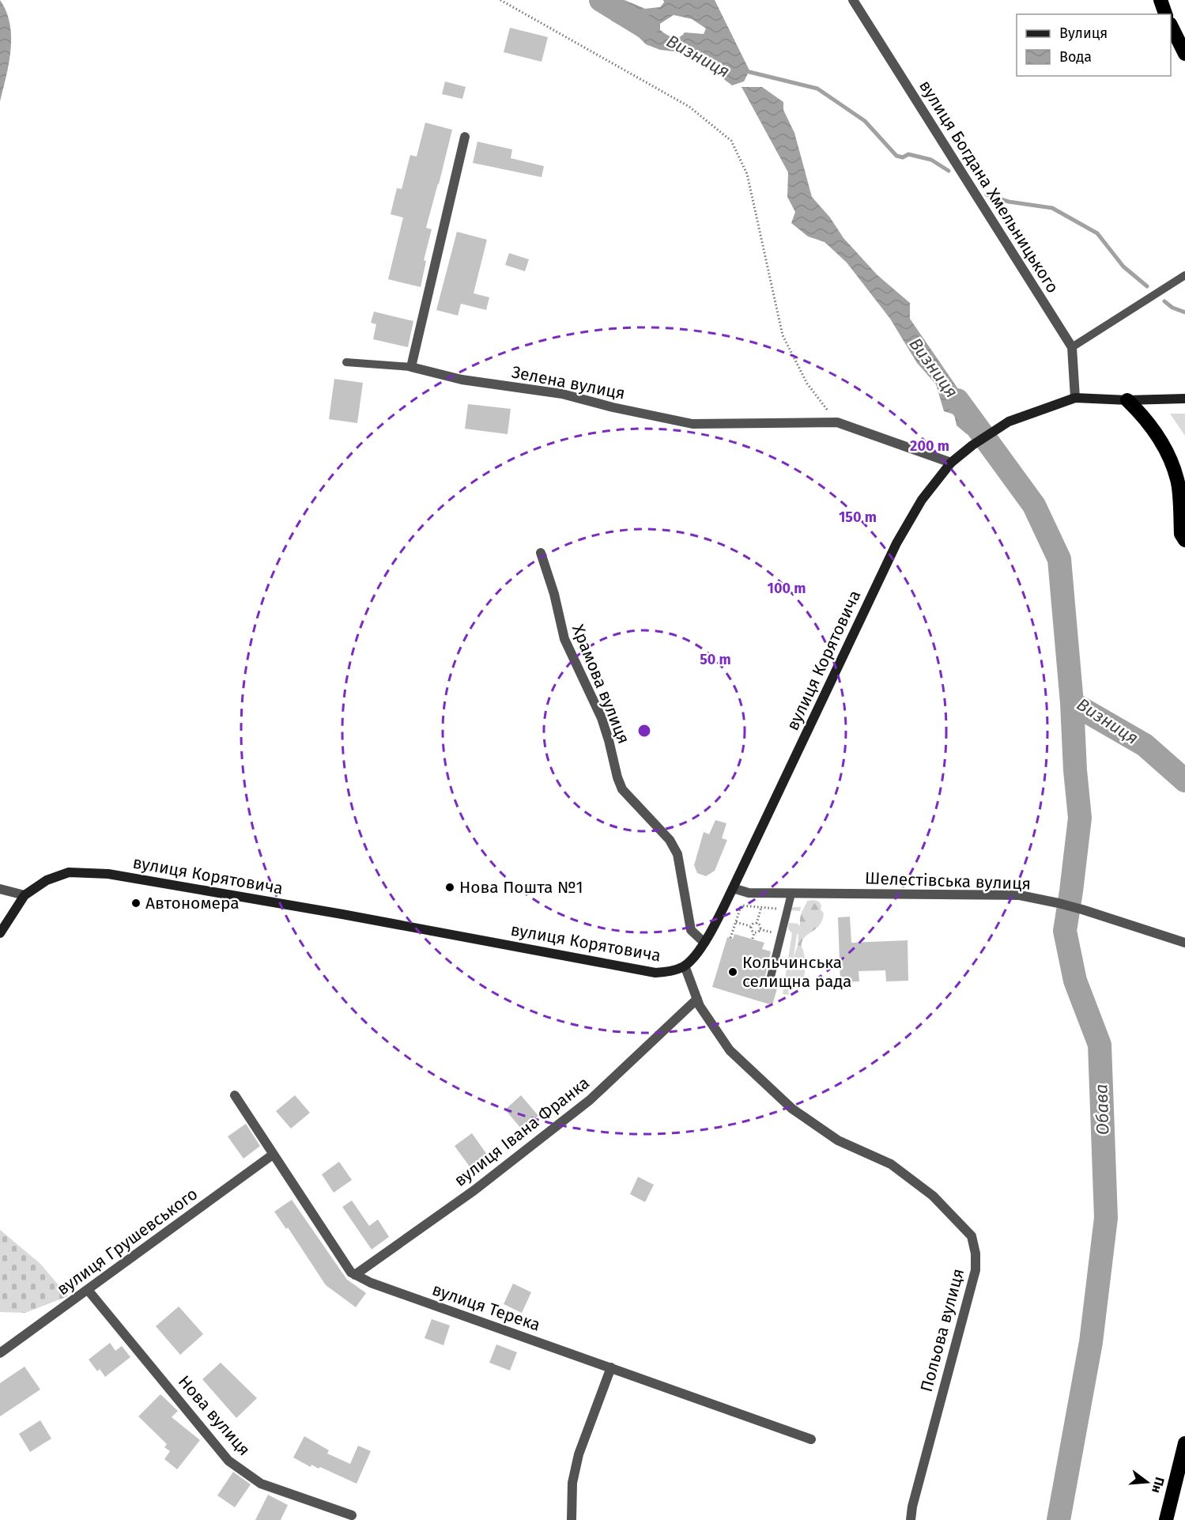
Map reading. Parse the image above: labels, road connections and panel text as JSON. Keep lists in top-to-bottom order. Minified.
{"streets":{"main road":["вулиця Корятовича"],"street":["вулиця Богдана Хмельницького","Зелена вулиця","Храмова вулиця","Шелестівська вулиця","вулиця Івана Франка","вулиця Грушевського","вулиця Терека","Польова вулиця","Нова вулиця"]},"crossings":[["вулиця Богдана Хмельницького","вулиця Корятовича"],["Зелена вулиця","вулиця Корятовича"],["вулиця Корятовича","Храмова вулиця"],["вулиця Корятовича","Шелестівська вулиця"],["вулиця Корятовича","Польова вулиця"],["вулиця Івана Франка","вулиця Терека"],["вулиця Івана Франка","Польова вулиця"],["вулиця Грушевського","вулиця Терека"],["вулиця Грушевського","Нова вулиця"]],"water":["Визниця","Обава"],"places":["Нова Пошта №1","Автономера","Кольчинська селищна рада"],"legend":["Вулиця","Вода"],"north":"right","rings":["200 m","150 m","100 m","50 m"]}
